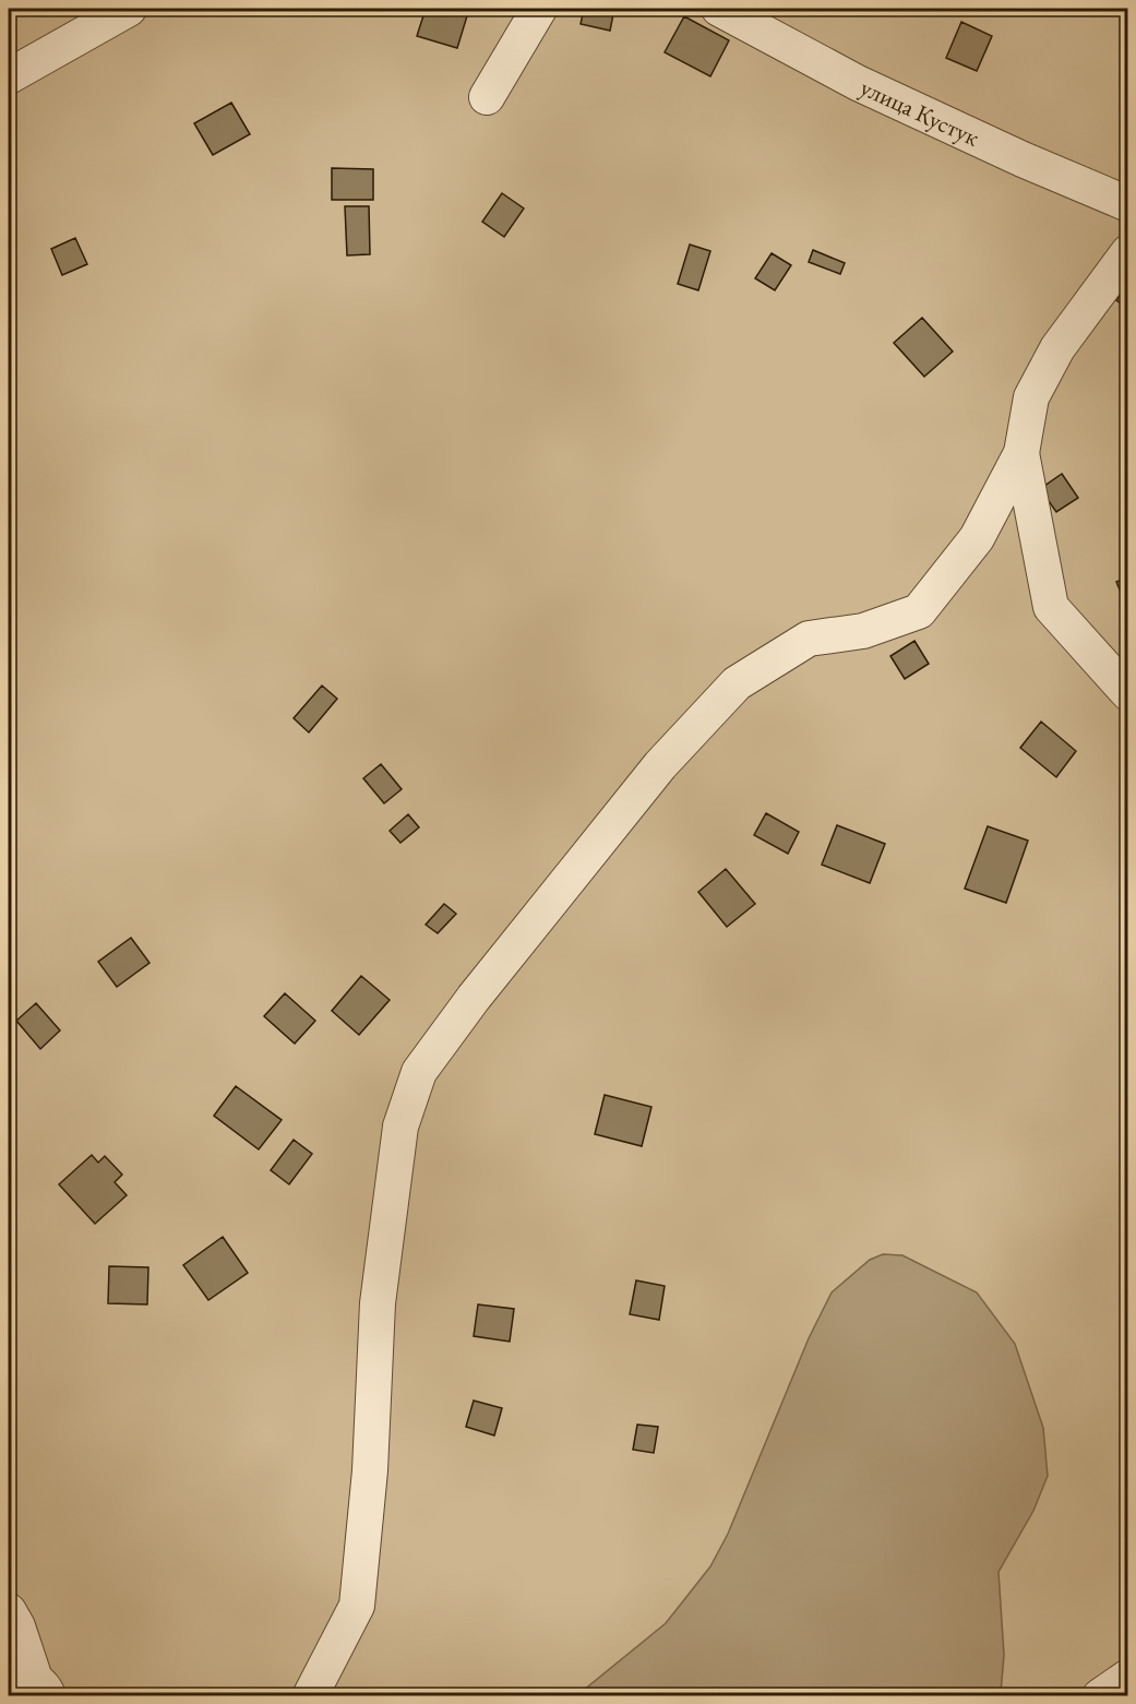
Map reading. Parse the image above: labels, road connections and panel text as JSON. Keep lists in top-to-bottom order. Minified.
{"streets":{"street":["улица Кустук"]}}
